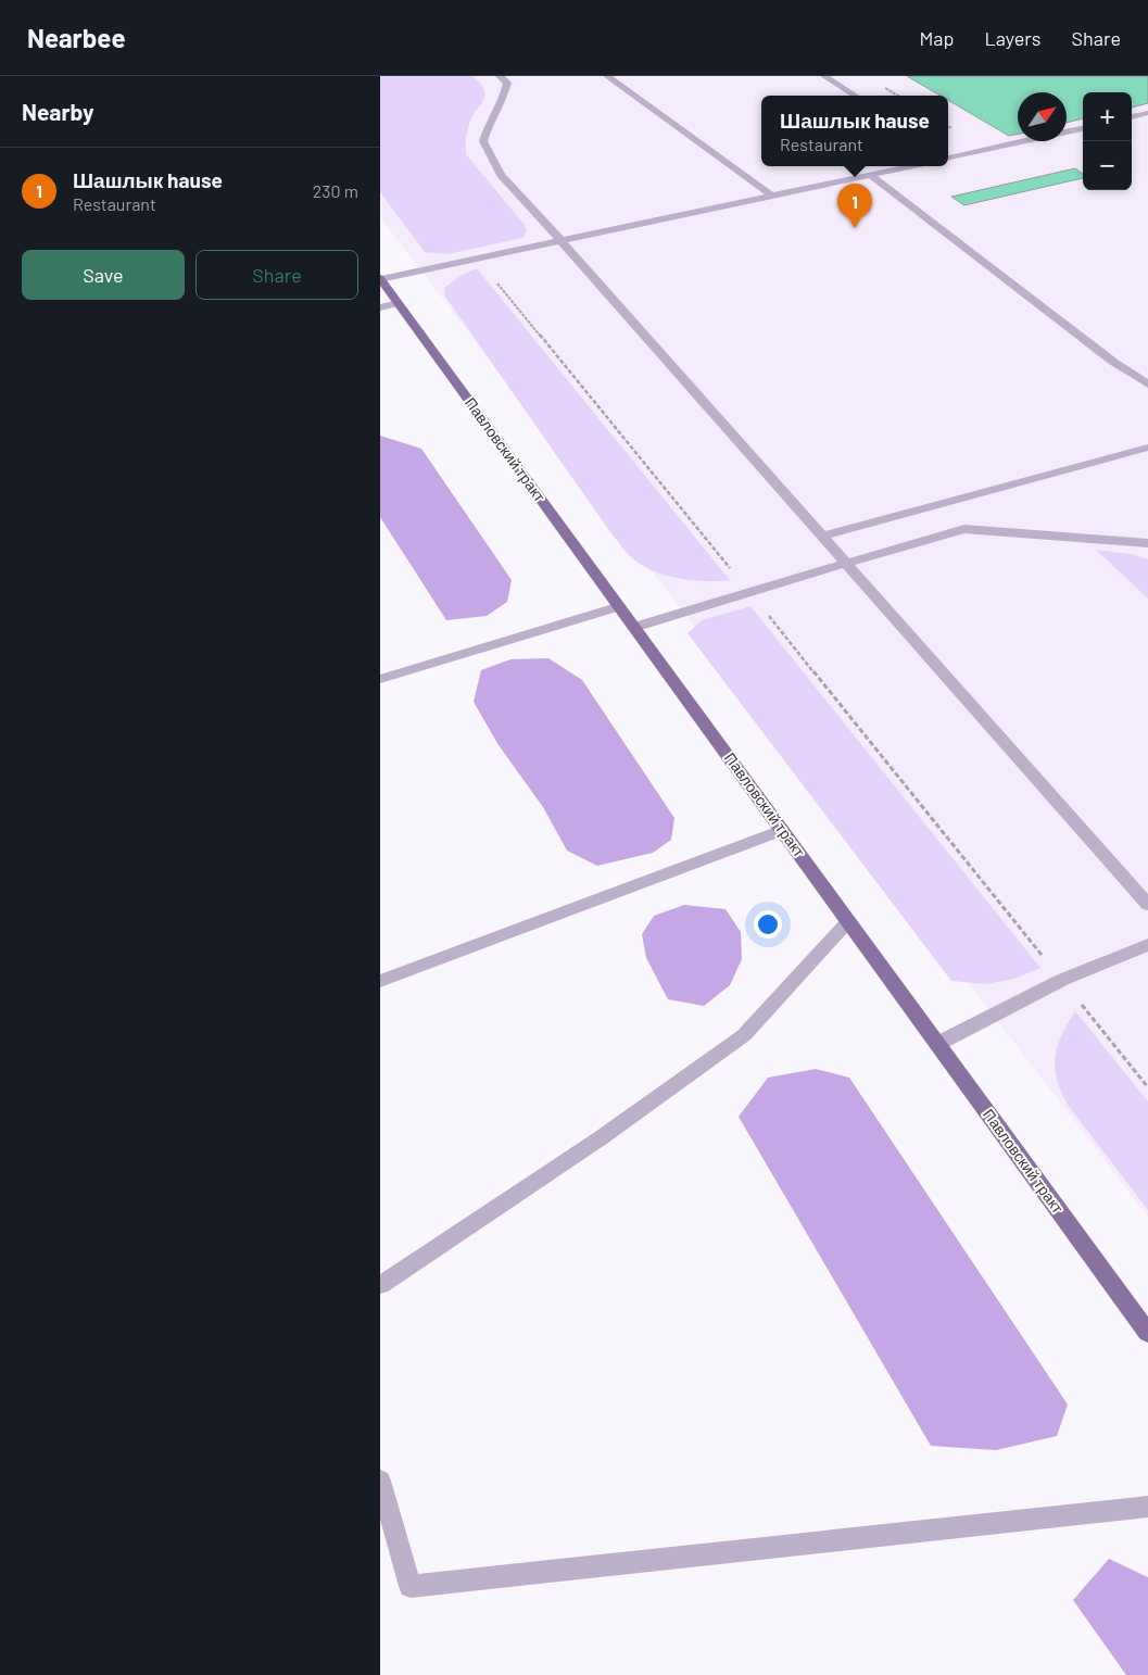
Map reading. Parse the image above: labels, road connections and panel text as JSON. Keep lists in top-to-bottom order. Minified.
{"streets":{"main road":["Павловский тракт"]},"north":"top right","page":{"header":"Nearbee","nav":["Map","Layers","Share"],"heading":"Nearby","map_buttons":["+","−"],"popup":["Шашлык hause","Restaurant"],"list":[{"mark":"1","name":"Шашлык hause","note":"Restaurant","value":"230 m"}],"pins":"1","buttons":["Save","Share"]}}
